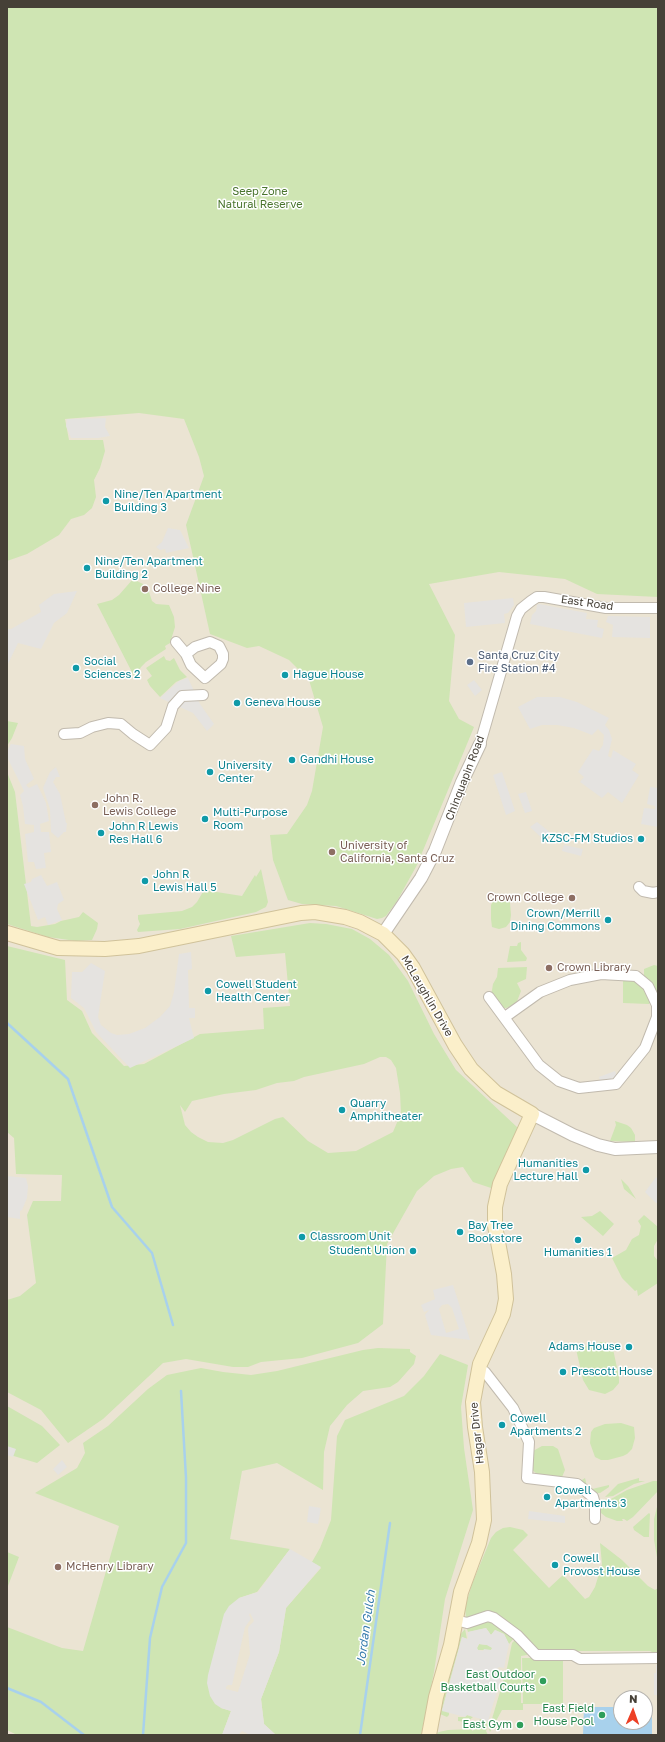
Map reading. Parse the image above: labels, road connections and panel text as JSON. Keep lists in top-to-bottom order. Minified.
{"streets":{"main road":["McLaughlin Drive","Hagar Drive"],"street":["East Road","Chinquapin Road"]},"crossings":[["East Road","Chinquapin Road"],["Chinquapin Road","McLaughlin Drive"],["McLaughlin Drive","Hagar Drive"]],"water":["Jordan Gulch"],"parks":["Seep Zone Natural Reserve"],"places":["Nine/Ten Apartment Building 3","Nine/Ten Apartment Building 2","College Nine","Santa Cruz City Fire Station #4","Social Sciences 2","Hague House","Geneva House","Gandhi House","University Center","John R. Lewis College","Multi-Purpose Room","John R Lewis Res Hall 6","KZSC-FM Studios","University of California, Santa Cruz","John R Lewis Hall 5","Crown College","Crown/Merrill Dining Commons","Crown Library","Cowell Student Health Center","Quarry Amphitheater","Humanities Lecture Hall","Bay Tree Bookstore","Classroom Unit","Humanities 1","Student Union","Adams House","Prescott House","Cowell Apartments 2","Cowell Apartments 3","Cowell Provost House","McHenry Library","East Outdoor Basketball Courts","East Field House Pool","East Gym"],"north":"top"}
